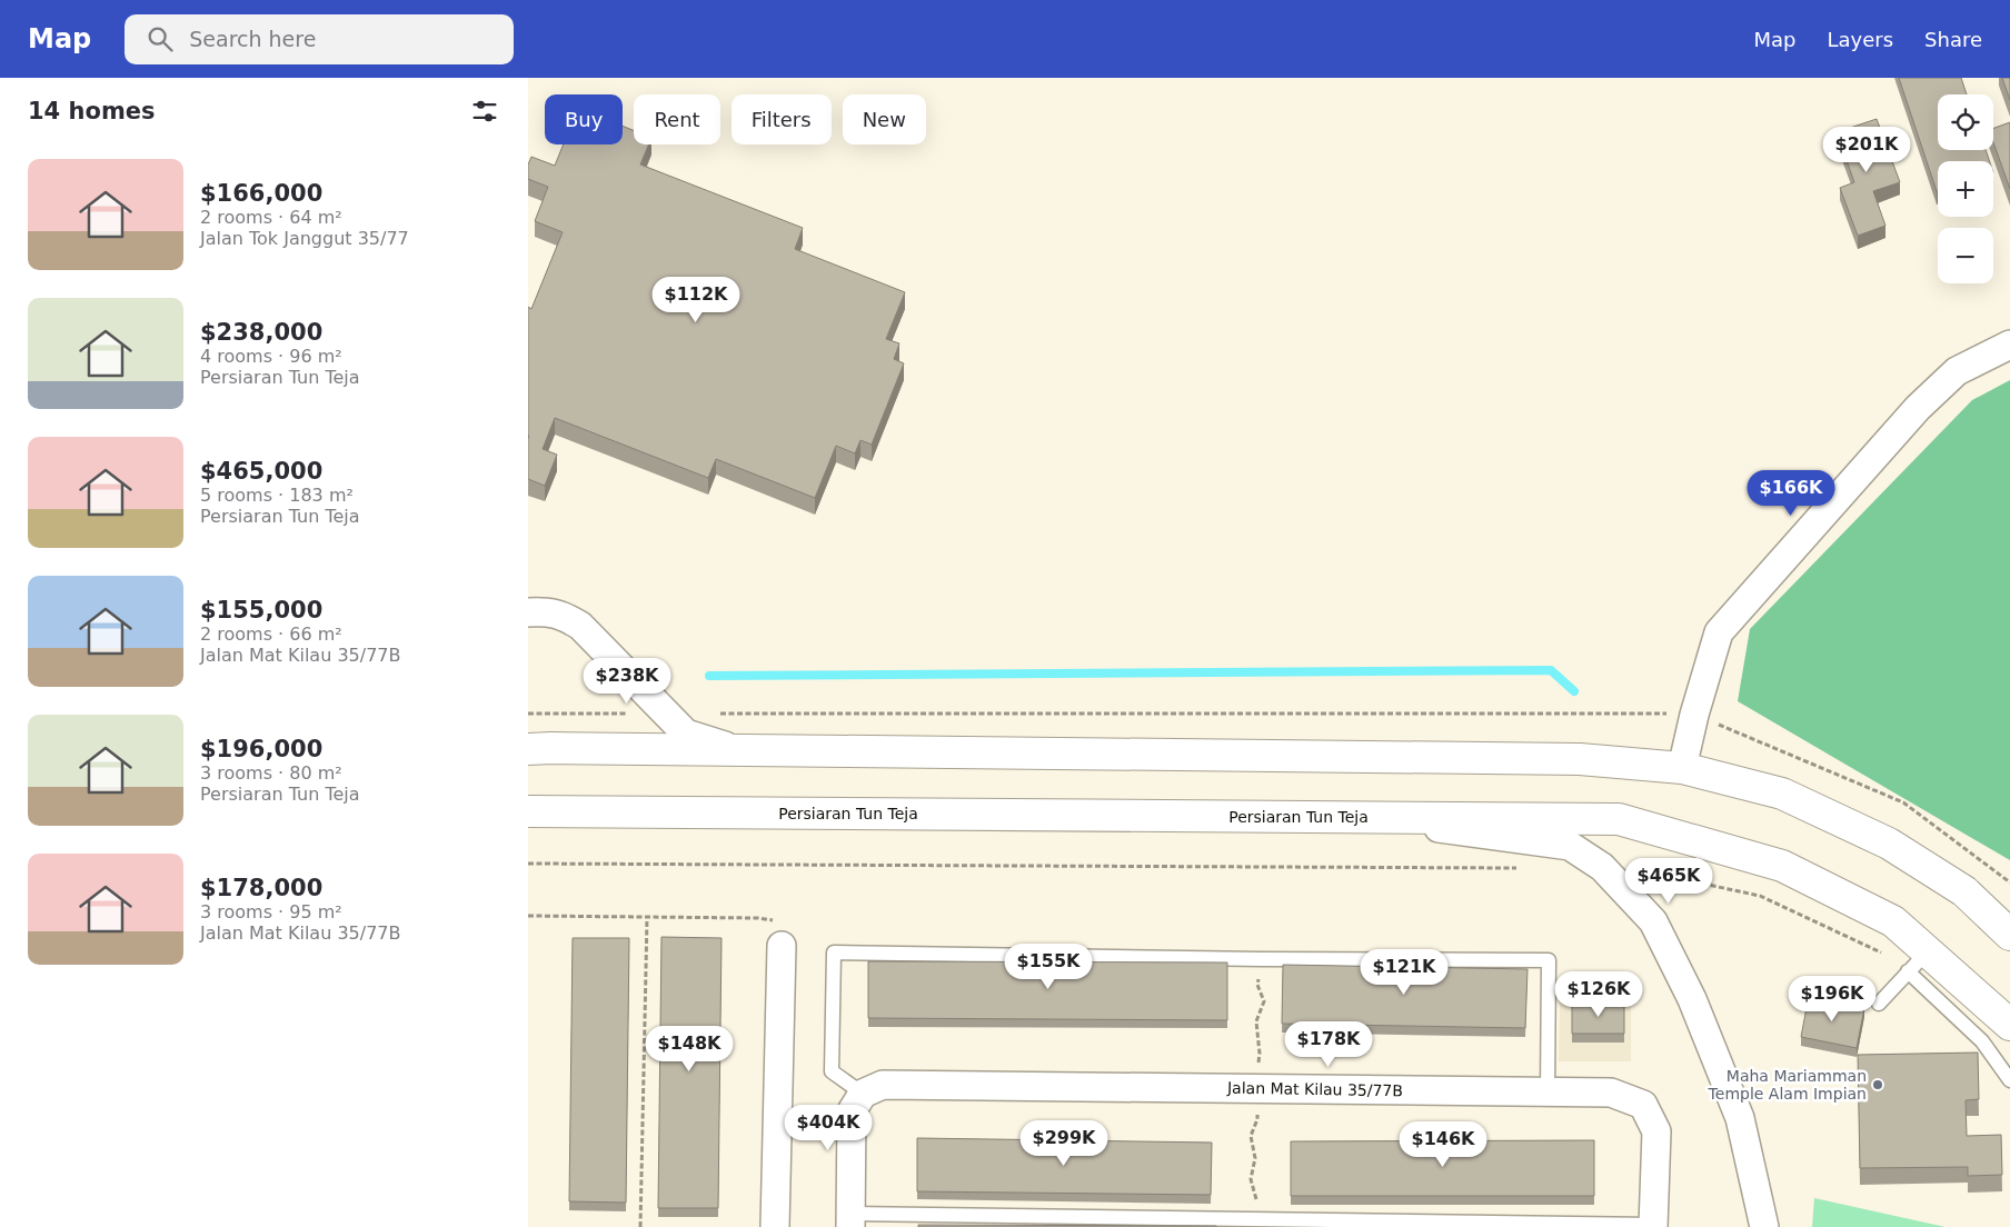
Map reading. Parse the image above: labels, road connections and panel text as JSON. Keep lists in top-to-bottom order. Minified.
{"streets":{"main road":["Persiaran Tun Teja"],"street":["Jalan Mat Kilau 35/77B"]},"places":["Maha Mariamman Temple Alam Impian"],"page":{"header":"Map","search":"Search here","nav":["Map","Layers","Share"],"heading":"14 homes","map_buttons":["+","−"],"chip":["Buy","Rent","Filters","New"],"price":["$201K","$112K","$166K","$238K","$465K","$155K","$121K","$126K","$196K","$178K","$148K","$404K","$299K","$146K"],"list":[{"name":"$166,000","note":"2 rooms · 64 m² · Jalan Tok Janggut 35/77"},{"name":"$238,000","note":"4 rooms · 96 m² · Persiaran Tun Teja"},{"name":"$465,000","note":"5 rooms · 183 m² · Persiaran Tun Teja"},{"name":"$155,000","note":"2 rooms · 66 m² · Jalan Mat Kilau 35/77B"},{"name":"$196,000","note":"3 rooms · 80 m² · Persiaran Tun Teja"},{"name":"$178,000","note":"3 rooms · 95 m² · Jalan Mat Kilau 35/77B"}]}}
